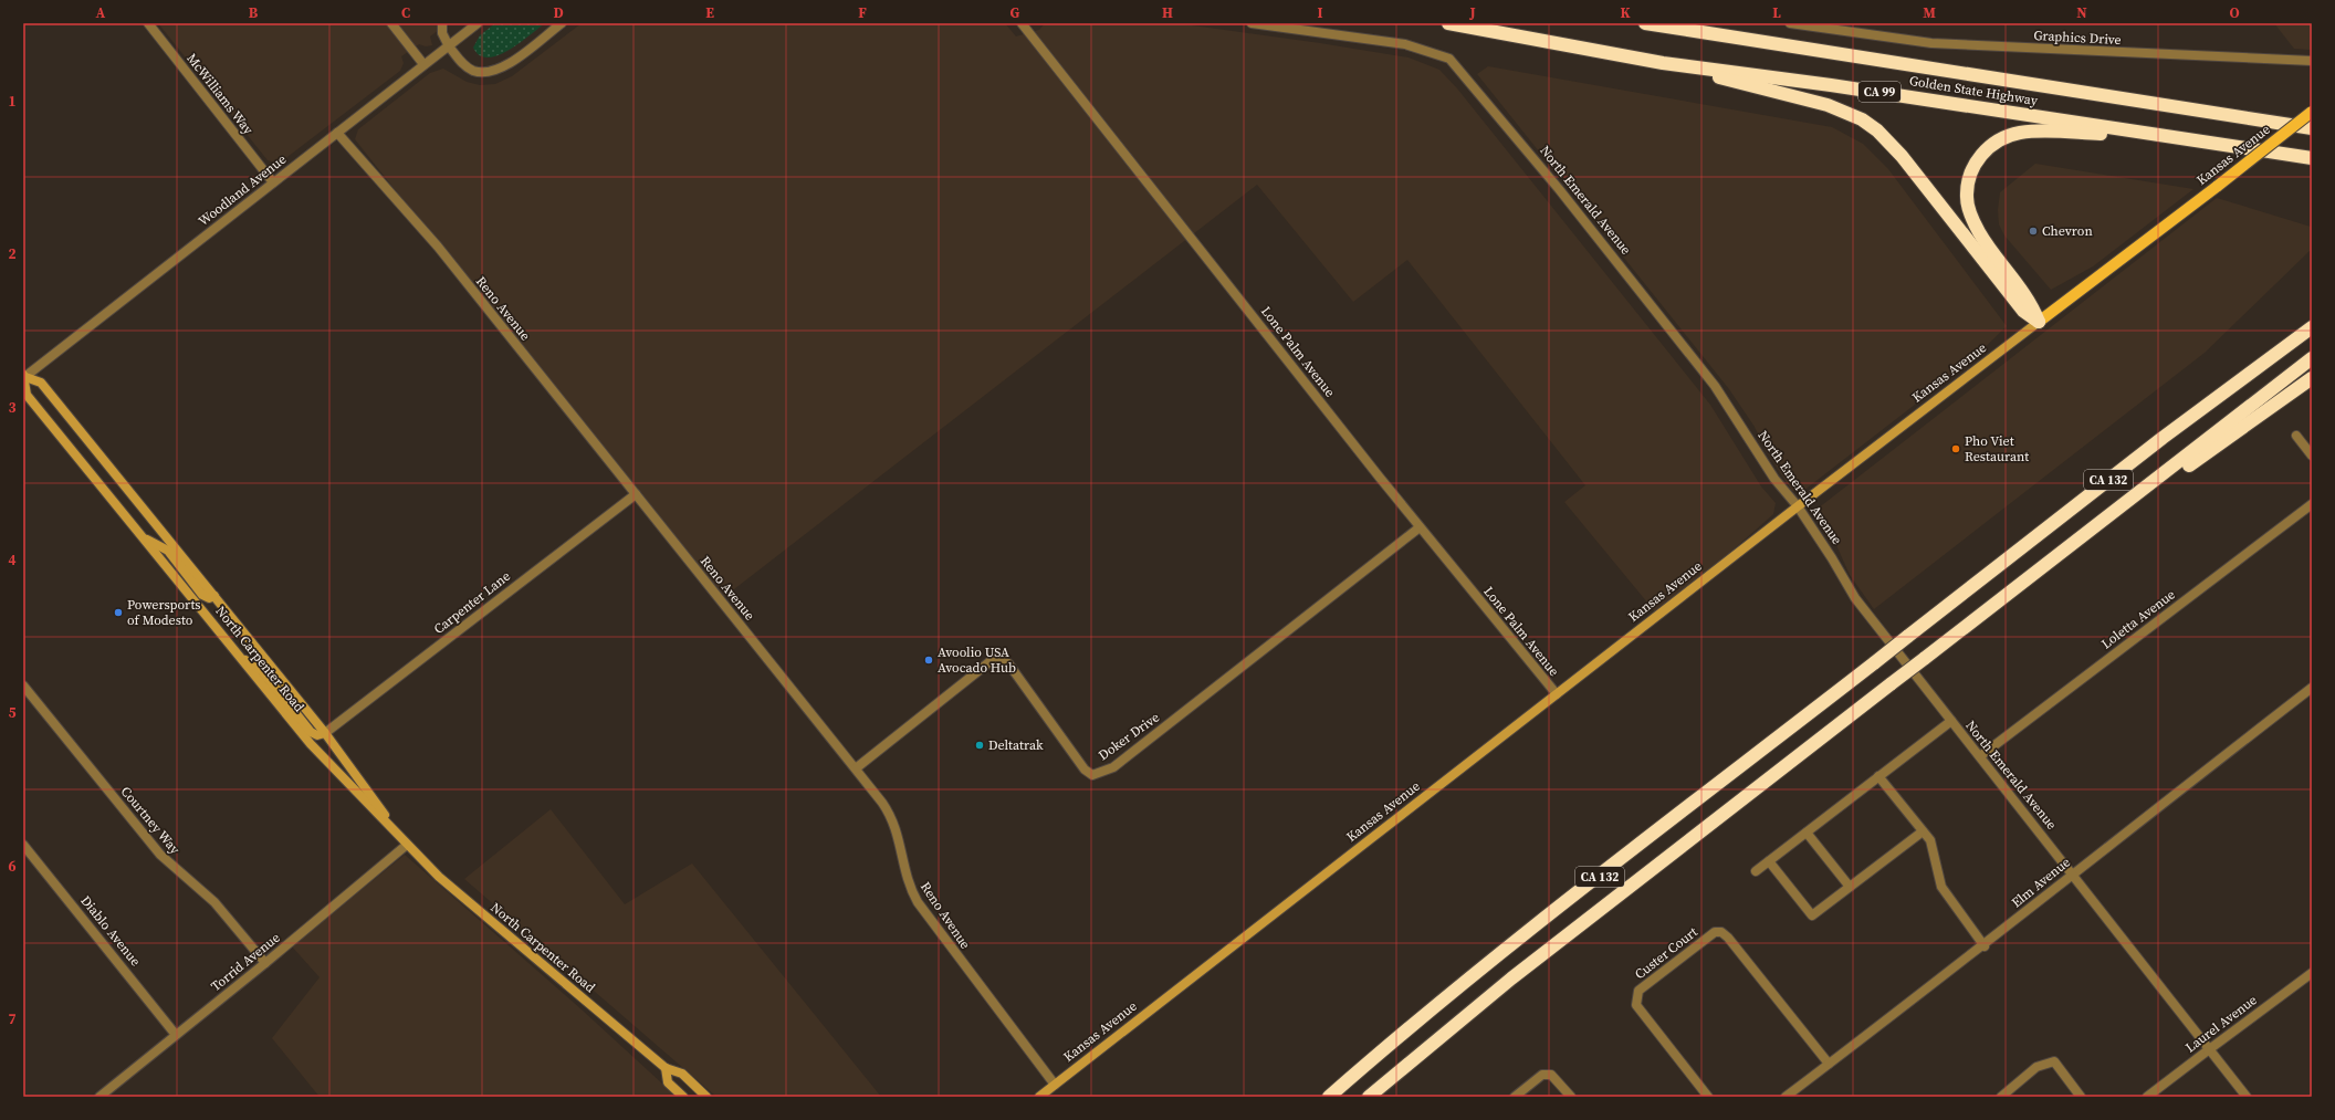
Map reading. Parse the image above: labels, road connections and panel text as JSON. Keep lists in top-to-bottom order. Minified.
{"streets":{"highway":["Golden State Highway","CA 99","CA 132"],"main road":["Kansas Avenue","North Carpenter Road"],"street":["Graphics Drive","McWilliams Way","Woodland Avenue","North Emerald Avenue","Reno Avenue","Lone Palm Avenue","Carpenter Lane","Loletta Avenue","Doker Drive","Courtney Way","Elm Avenue","Diablo Avenue","Custer Court","Torrid Avenue","Laurel Avenue"]},"crossings":[["McWilliams Way","Woodland Avenue"],["Kansas Avenue","North Emerald Avenue"],["Kansas Avenue","Reno Avenue"],["Kansas Avenue","Lone Palm Avenue"],["Woodland Avenue","Reno Avenue"],["Woodland Avenue","North Carpenter Road"],["North Emerald Avenue","Loletta Avenue"],["North Emerald Avenue","Elm Avenue"],["North Emerald Avenue","Laurel Avenue"],["Reno Avenue","Carpenter Lane"],["Reno Avenue","Doker Drive"],["Lone Palm Avenue","Doker Drive"],["Carpenter Lane","North Carpenter Road"],["North Carpenter Road","Torrid Avenue"],["Courtney Way","Torrid Avenue"],["Elm Avenue","Custer Court"],["Diablo Avenue","Torrid Avenue"]],"places":["Chevron","Pho Viet Restaurant","Powersports of Modesto","Avoolio USA Avocado Hub","Deltatrak"],"grid":{"columns":["A","B","C","D","E","F","G","H","I","J","K","L","M","N","O"],"rows":["1","2","3","4","5","6","7"]}}
